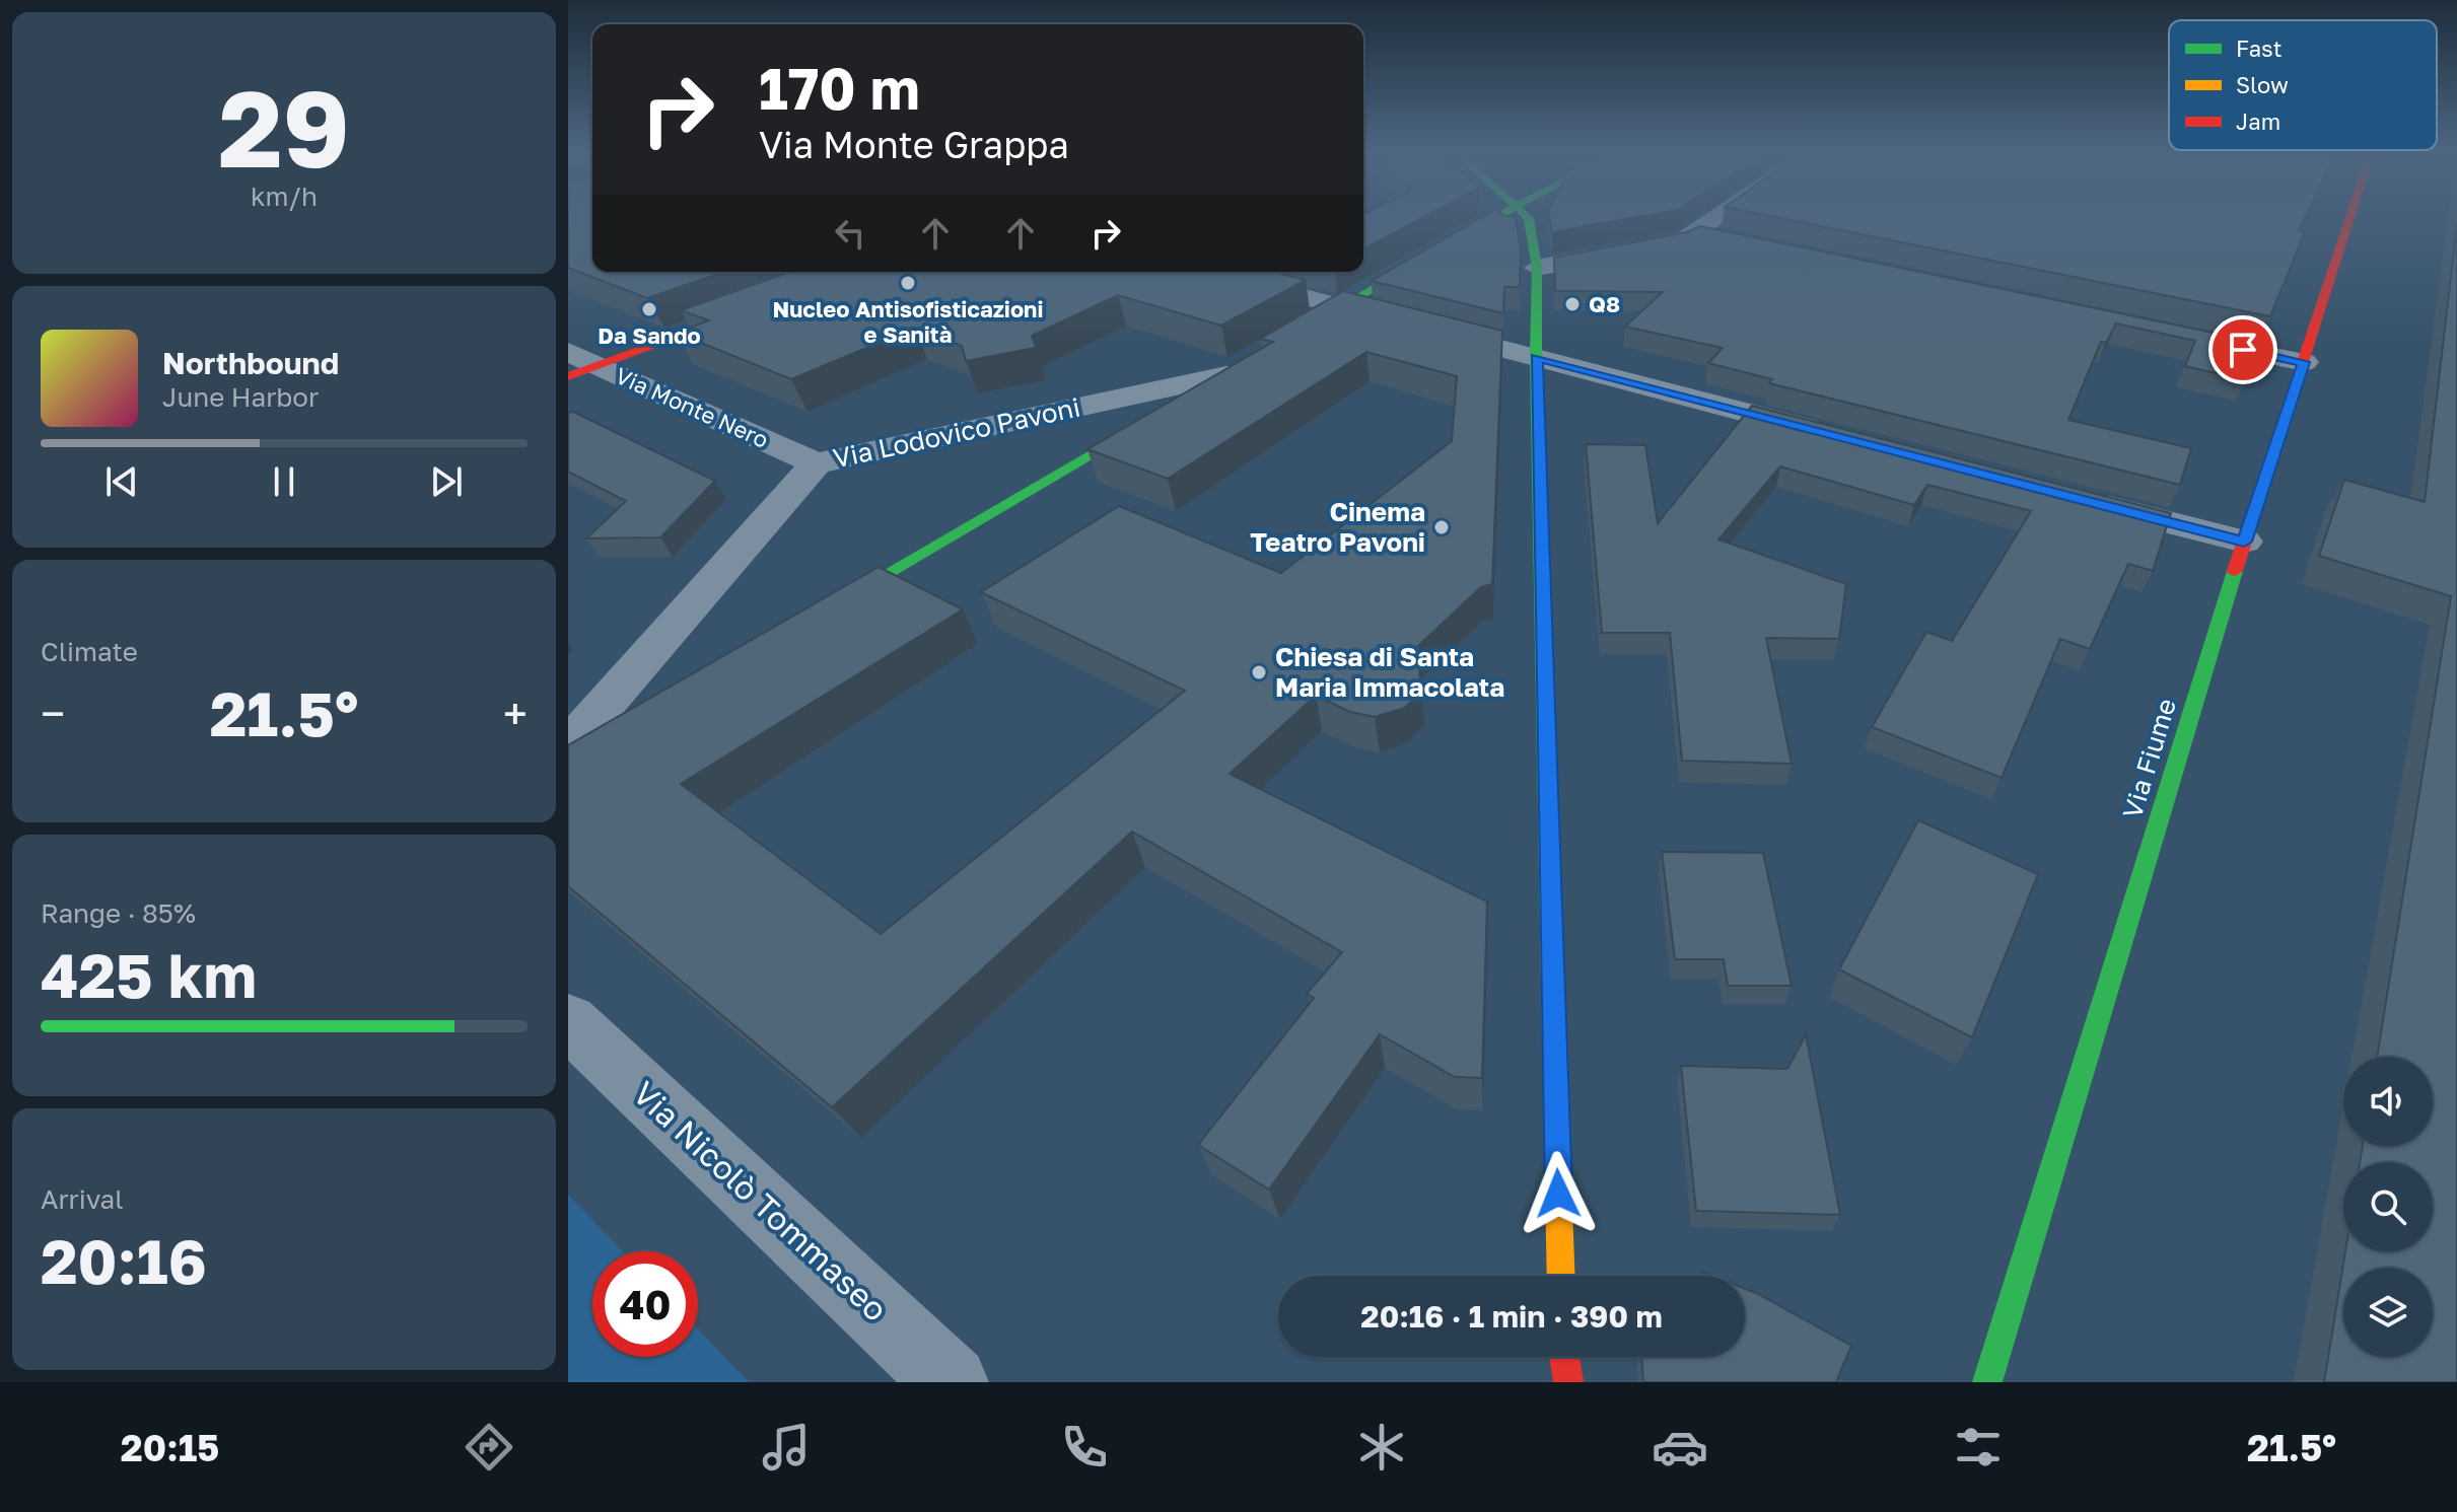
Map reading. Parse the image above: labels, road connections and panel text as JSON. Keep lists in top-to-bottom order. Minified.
{"streets":{"street":["Via Monte Nero","Via Lodovico Pavoni","Via Fiume","Via Nicolò Tommaseo"]},"crossings":[["Via Monte Nero","Via Lodovico Pavoni"]],"places":["Nucleo Antisofisticazioni e Sanità","Q8","Da Sando","Cinema Teatro Pavoni","Chiesa di Santa Maria Immacolata"],"legend":["Fast","Slow","Jam"],"page":{"tile":[["29","km/h"],"Climate",["Range · 85%","425 km"],["Arrival","20:16"]],"turn":["170 m","Via Monte Grappa"],"song":["Northbound","June Harbor"],"heat":["−","21.5°","+"],"limit":"40","trip":"20:16 · 1 min · 390 m","tabs":["20:15","21.5°"]}}
